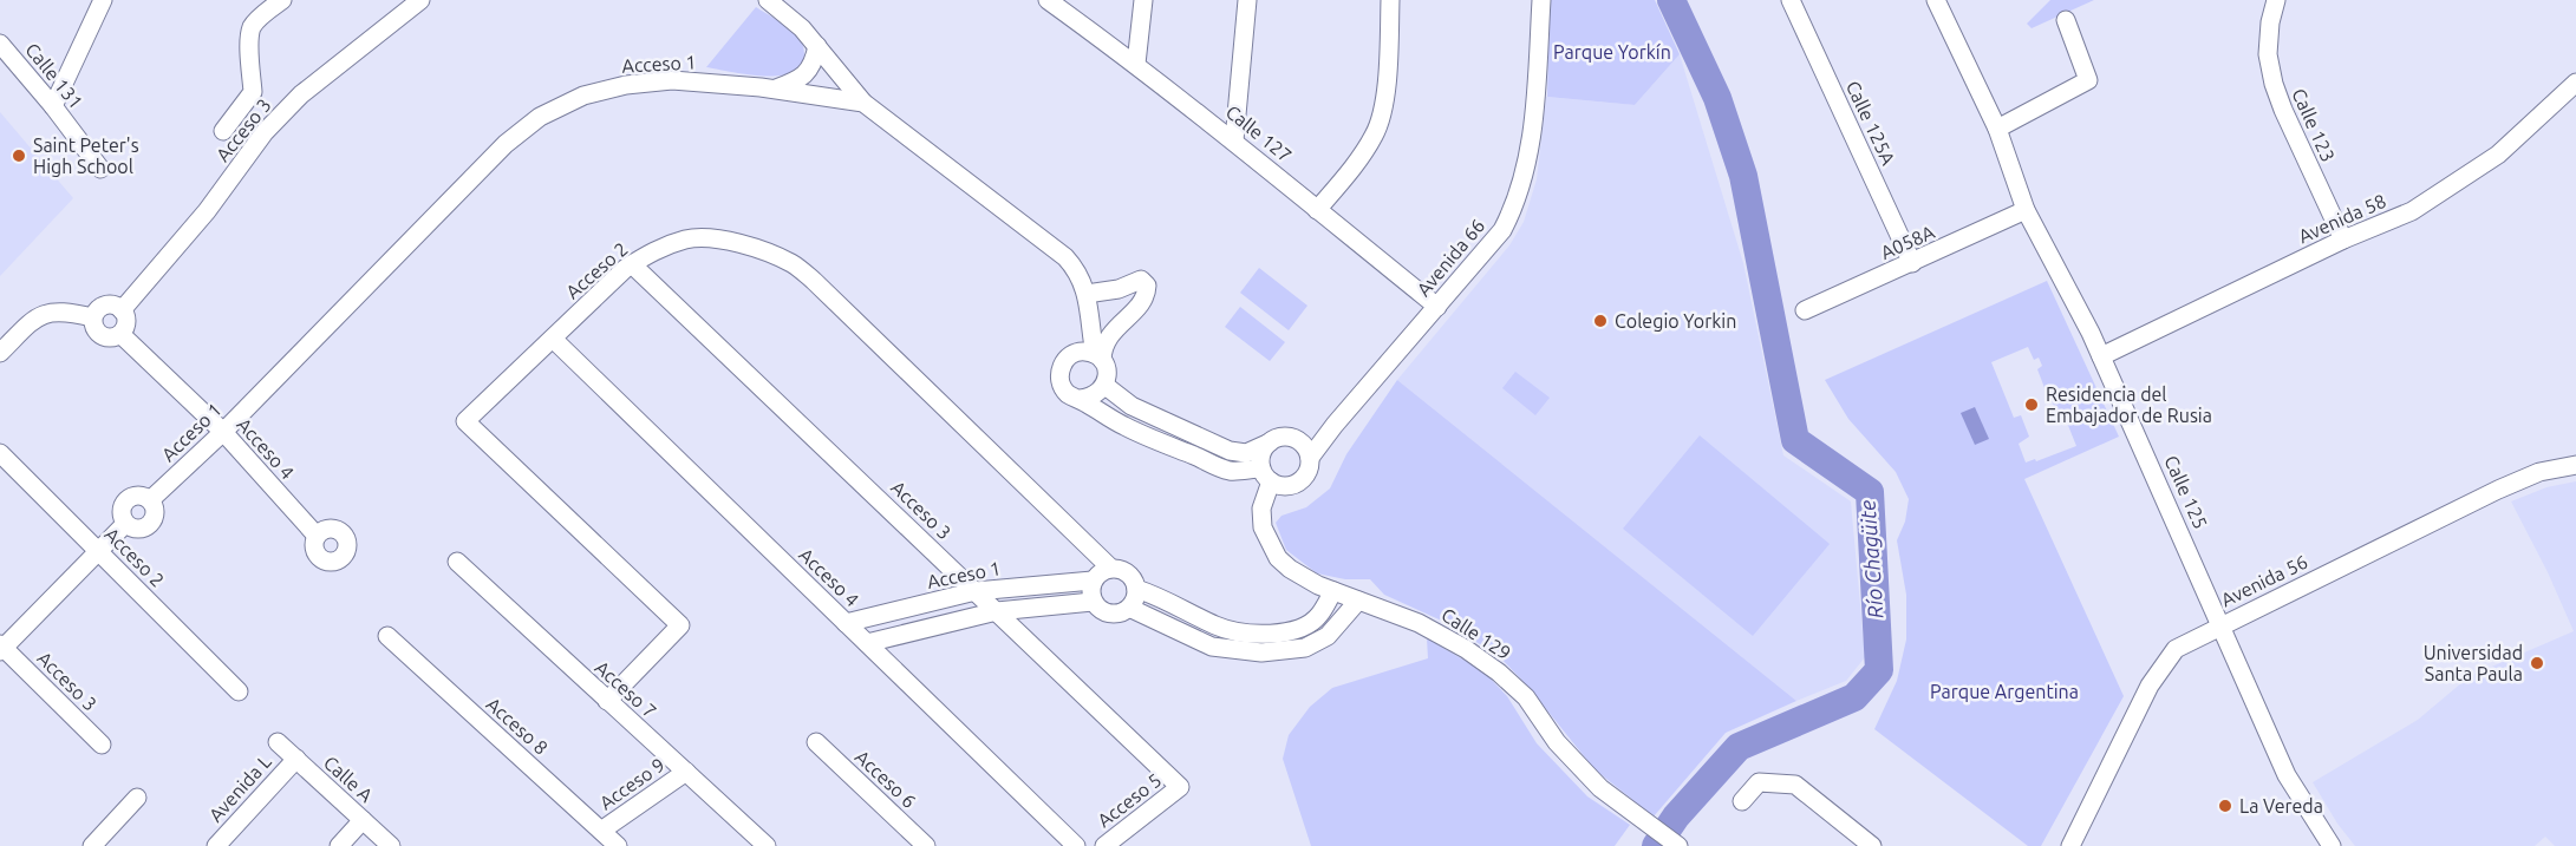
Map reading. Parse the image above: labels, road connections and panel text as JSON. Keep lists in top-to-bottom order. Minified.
{"streets":{"street":["Acceso 1","Calle 131","Calle 125A","Calle 123","Acceso 3","Calle 127","Avenida 58","A058A","Avenida 66","Acceso 2","Acceso 4","Calle 125","Avenida 56","Calle 129","Acceso 7","Acceso 8","Calle A","Acceso 6","Acceso 9","Avenida L","Acceso 5"]},"crossings":[["Acceso 1","Acceso 3"],["Acceso 1","Acceso 2"],["Acceso 1","Acceso 4"],["Calle 125A","A058A"],["Calle 123","Avenida 58"],["Acceso 3","Acceso 2"],["Acceso 3","Acceso 4"],["Acceso 3","Acceso 5"],["Calle 127","Avenida 66"],["Avenida 58","Calle 125"],["A058A","Calle 125"],["Avenida 66","Calle 129"],["Acceso 2","Acceso 4"],["Acceso 2","Acceso 7"],["Calle 125","Avenida 56"],["Acceso 7","Acceso 9"],["Acceso 8","Acceso 9"],["Calle A","Avenida L"]],"water":["Río Chagüite"],"parks":["Parque Yorkín","Parque Argentina"],"places":["Saint Peter's High School","Colegio Yorkin","Residencia del Embajador de Rusia","Universidad Santa Paula","La Vereda"]}
